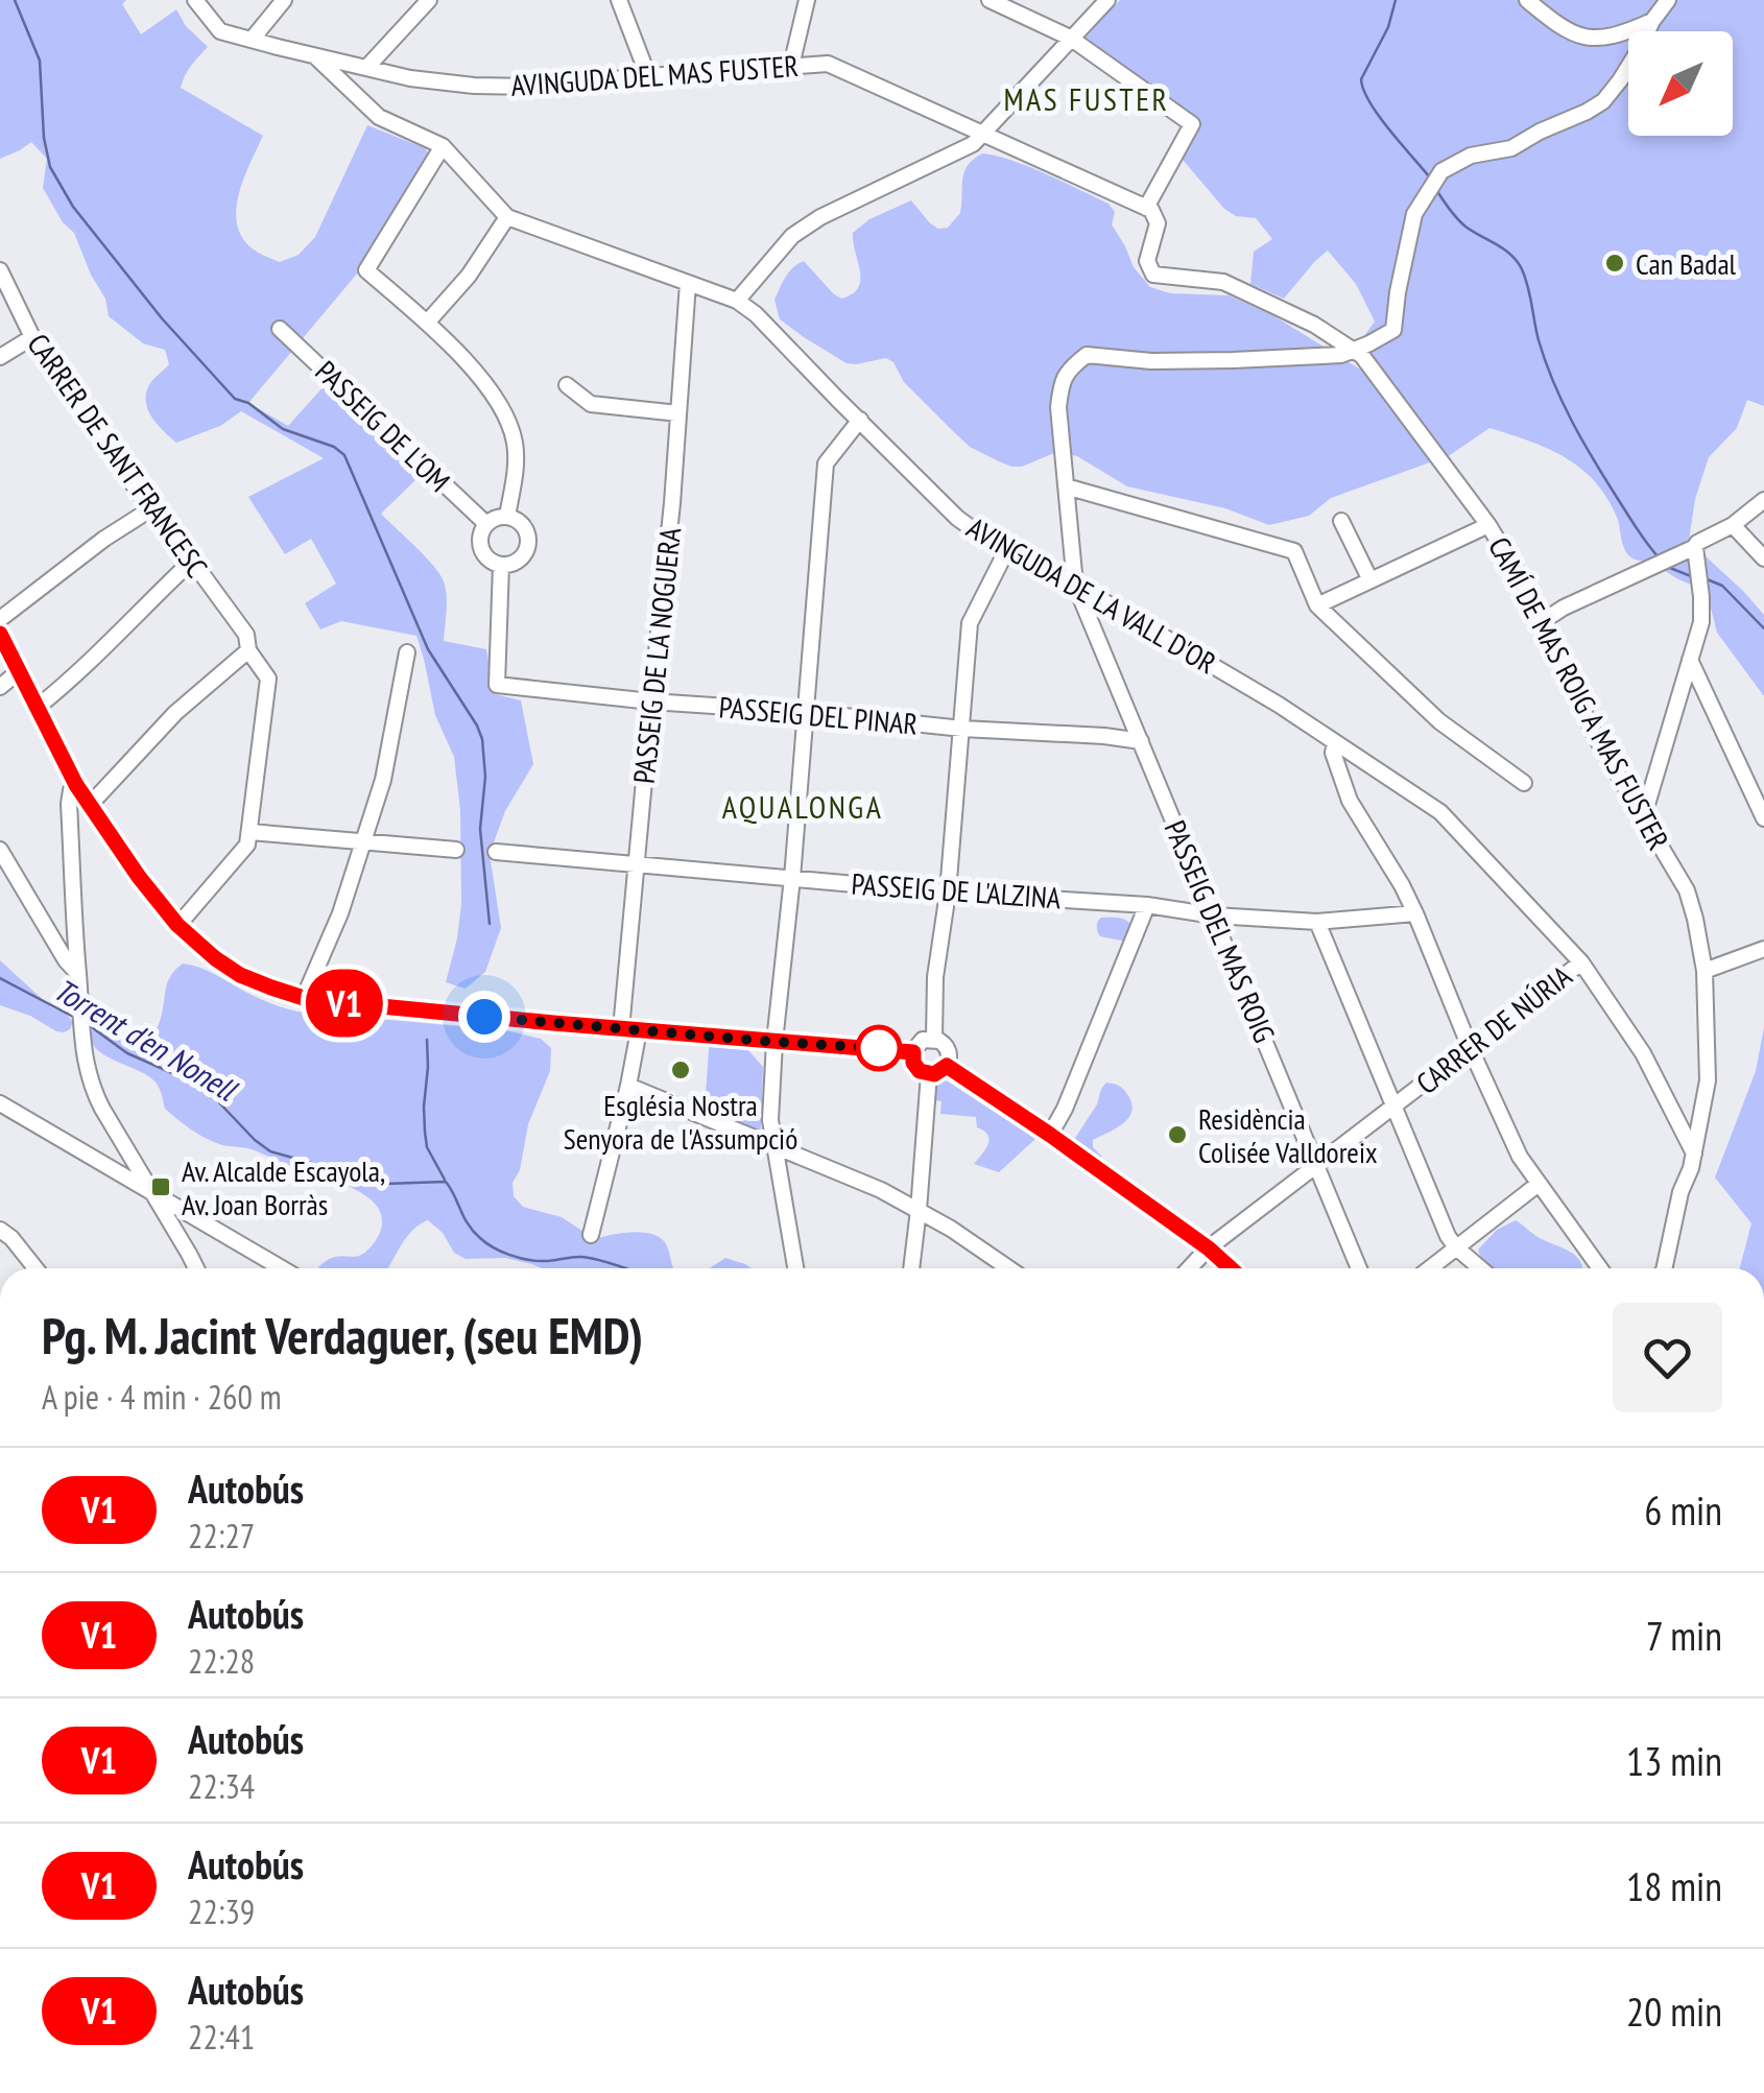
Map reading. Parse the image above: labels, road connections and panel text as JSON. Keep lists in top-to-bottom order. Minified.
{"streets":{"street":["AVINGUDA DEL MAS FUSTER","PASSEIG DE L'OM","CARRER DE SANT FRANCESC","AVINGUDA DE LA VALL D'OR","PASSEIG DE LA NOGUERA","CAMÍ DE MAS ROIG A MAS FUSTER","PASSEIG DEL PINAR","PASSEIG DE L'ALZINA","PASSEIG DEL MAS ROIG","CARRER DE NÚRIA"]},"crossings":[["AVINGUDA DEL MAS FUSTER","AVINGUDA DE LA VALL D'OR"],["AVINGUDA DEL MAS FUSTER","CAMÍ DE MAS ROIG A MAS FUSTER"],["PASSEIG DE L'OM","PASSEIG DEL PINAR"],["AVINGUDA DE LA VALL D'OR","PASSEIG DE LA NOGUERA"],["AVINGUDA DE LA VALL D'OR","CAMÍ DE MAS ROIG A MAS FUSTER"],["AVINGUDA DE LA VALL D'OR","PASSEIG DEL MAS ROIG"],["AVINGUDA DE LA VALL D'OR","CARRER DE NÚRIA"],["PASSEIG DE LA NOGUERA","PASSEIG DEL PINAR"],["PASSEIG DE LA NOGUERA","PASSEIG DE L'ALZINA"],["CAMÍ DE MAS ROIG A MAS FUSTER","PASSEIG DEL MAS ROIG"],["PASSEIG DEL PINAR","PASSEIG DEL MAS ROIG"],["PASSEIG DE L'ALZINA","PASSEIG DEL MAS ROIG"],["PASSEIG DEL MAS ROIG","CARRER DE NÚRIA"]],"districts":["MAS FUSTER","AQUALONGA"],"water":["Torrent d'en Nonell"],"places":{"other":["Can Badal","Església Nostra Senyora de l'Assumpció","Residència Colisée Valldoreix"],"transit":["Av. Alcalde Escayola, Av. Joan Borràs"]},"lines":["bus line V1"],"north":"bottom left","page":{"on_map":"V1","heading":["Pg. M. Jacint Verdaguer, (seu EMD)","A pie · 4 min · 260 m"],"list":[{"mark":"V1","name":"Autobús","note":"22:27","value":"6 min"},{"mark":"V1","name":"Autobús","note":"22:28","value":"7 min"},{"mark":"V1","name":"Autobús","note":"22:34","value":"13 min"},{"mark":"V1","name":"Autobús","note":"22:39","value":"18 min"},{"mark":"V1","name":"Autobús","note":"22:41","value":"20 min"}]}}
